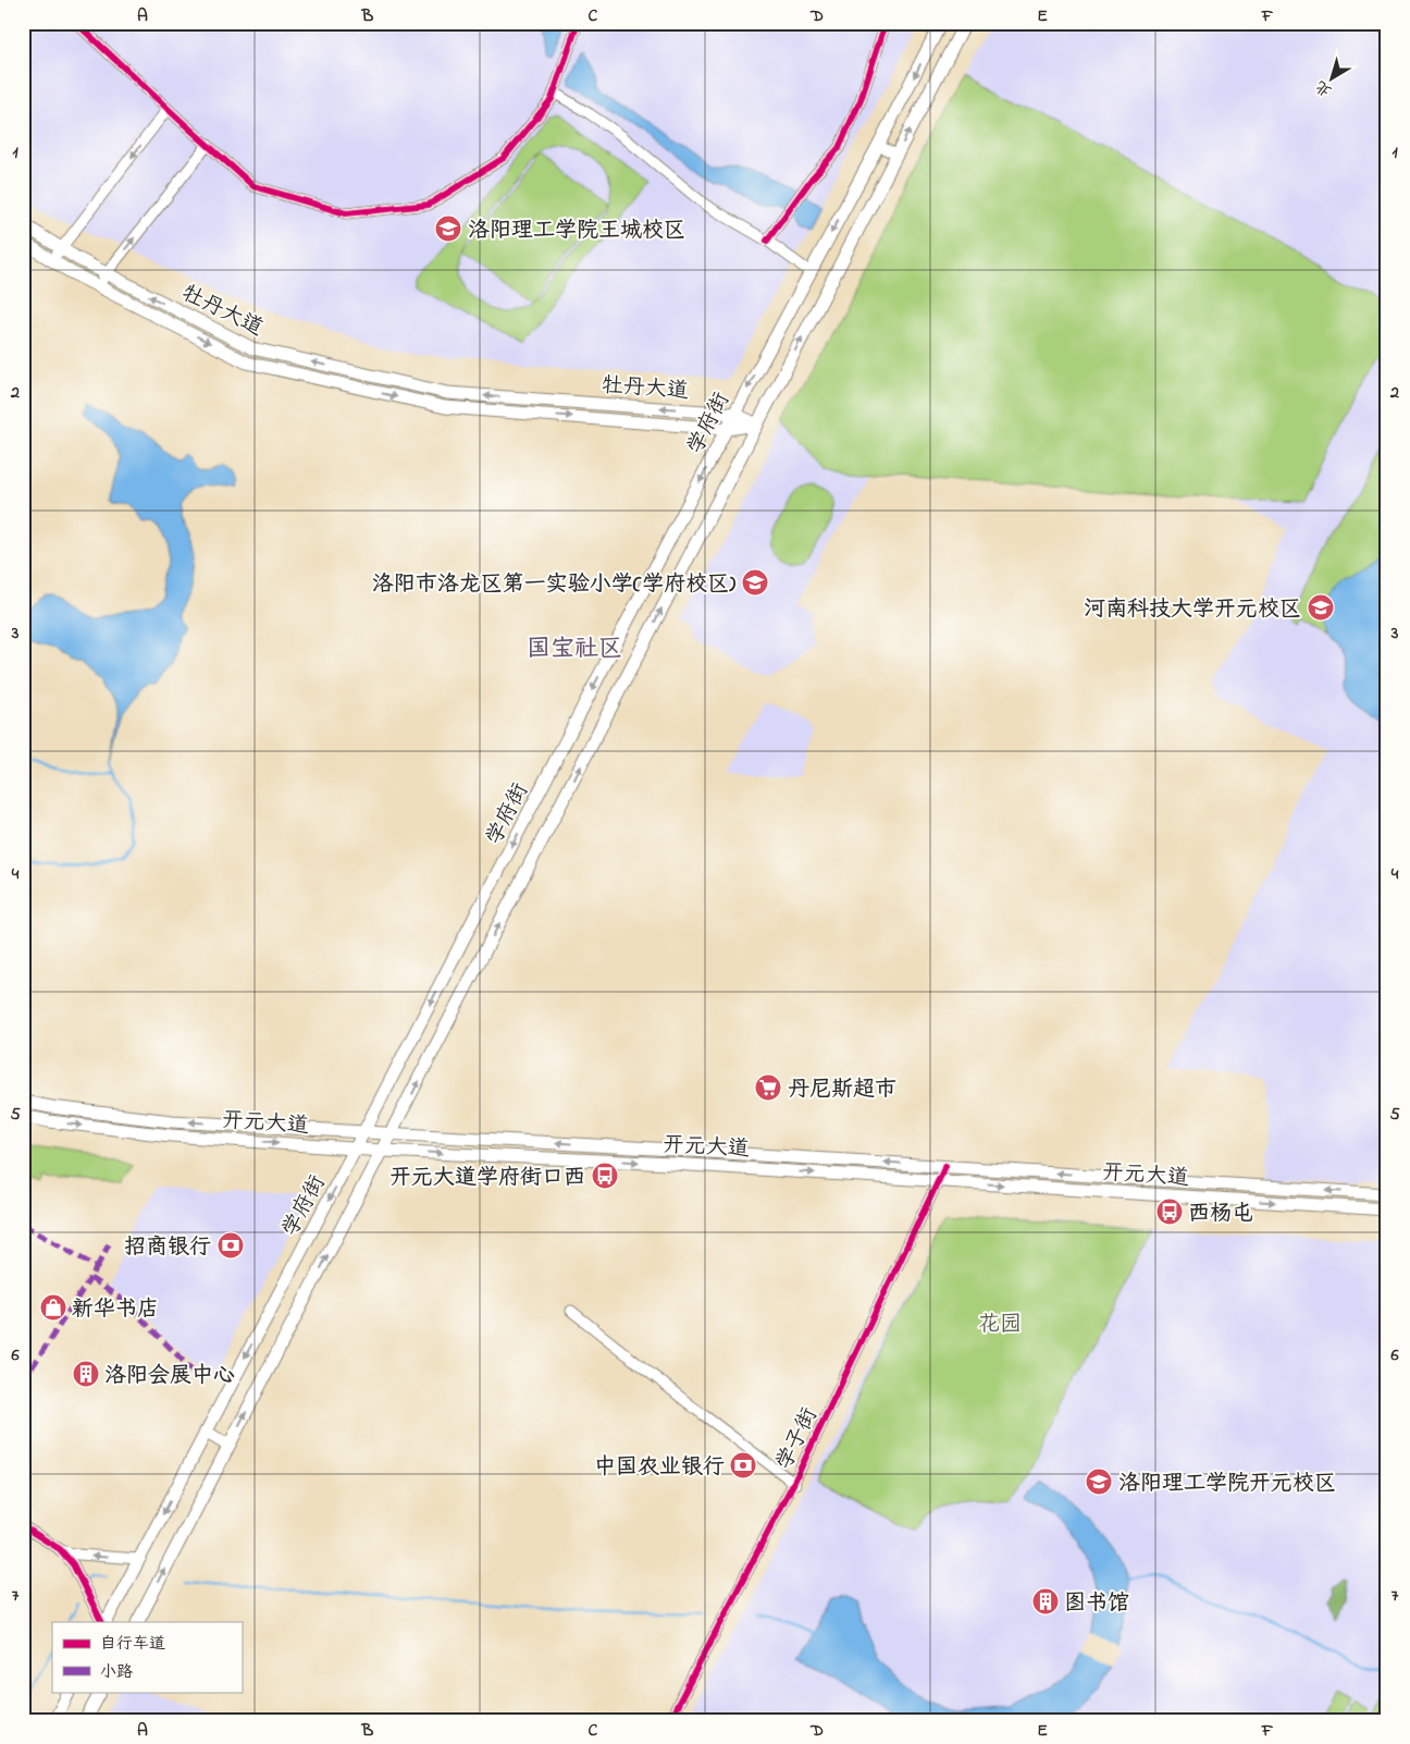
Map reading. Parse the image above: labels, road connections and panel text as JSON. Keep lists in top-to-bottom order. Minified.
{"streets":{"main road":["牡丹大道","学府街","开元大道"],"street":["学子街"]},"crossings":[["牡丹大道","学府街"],["学府街","开元大道"],["开元大道","学子街"]],"districts":["国宝社区"],"parks":["花园"],"places":{"school or university":["洛阳理工学院王城校区","洛阳市洛龙区第一实验小学(学府校区)","河南科技大学开元校区","洛阳理工学院开元校区"],"supermarket":["丹尼斯超市"],"bus stop":["开元大道学府街口西","西杨屯"],"bank":["招商银行","中国农业银行"],"shop":["新华书店"],"building":["洛阳会展中心","图书馆"]},"legend":["自行车道","小路"],"north":"bottom left","grid":{"columns":["A","B","C","D","E","F"],"rows":["1","2","3","4","5","6","7"]}}
